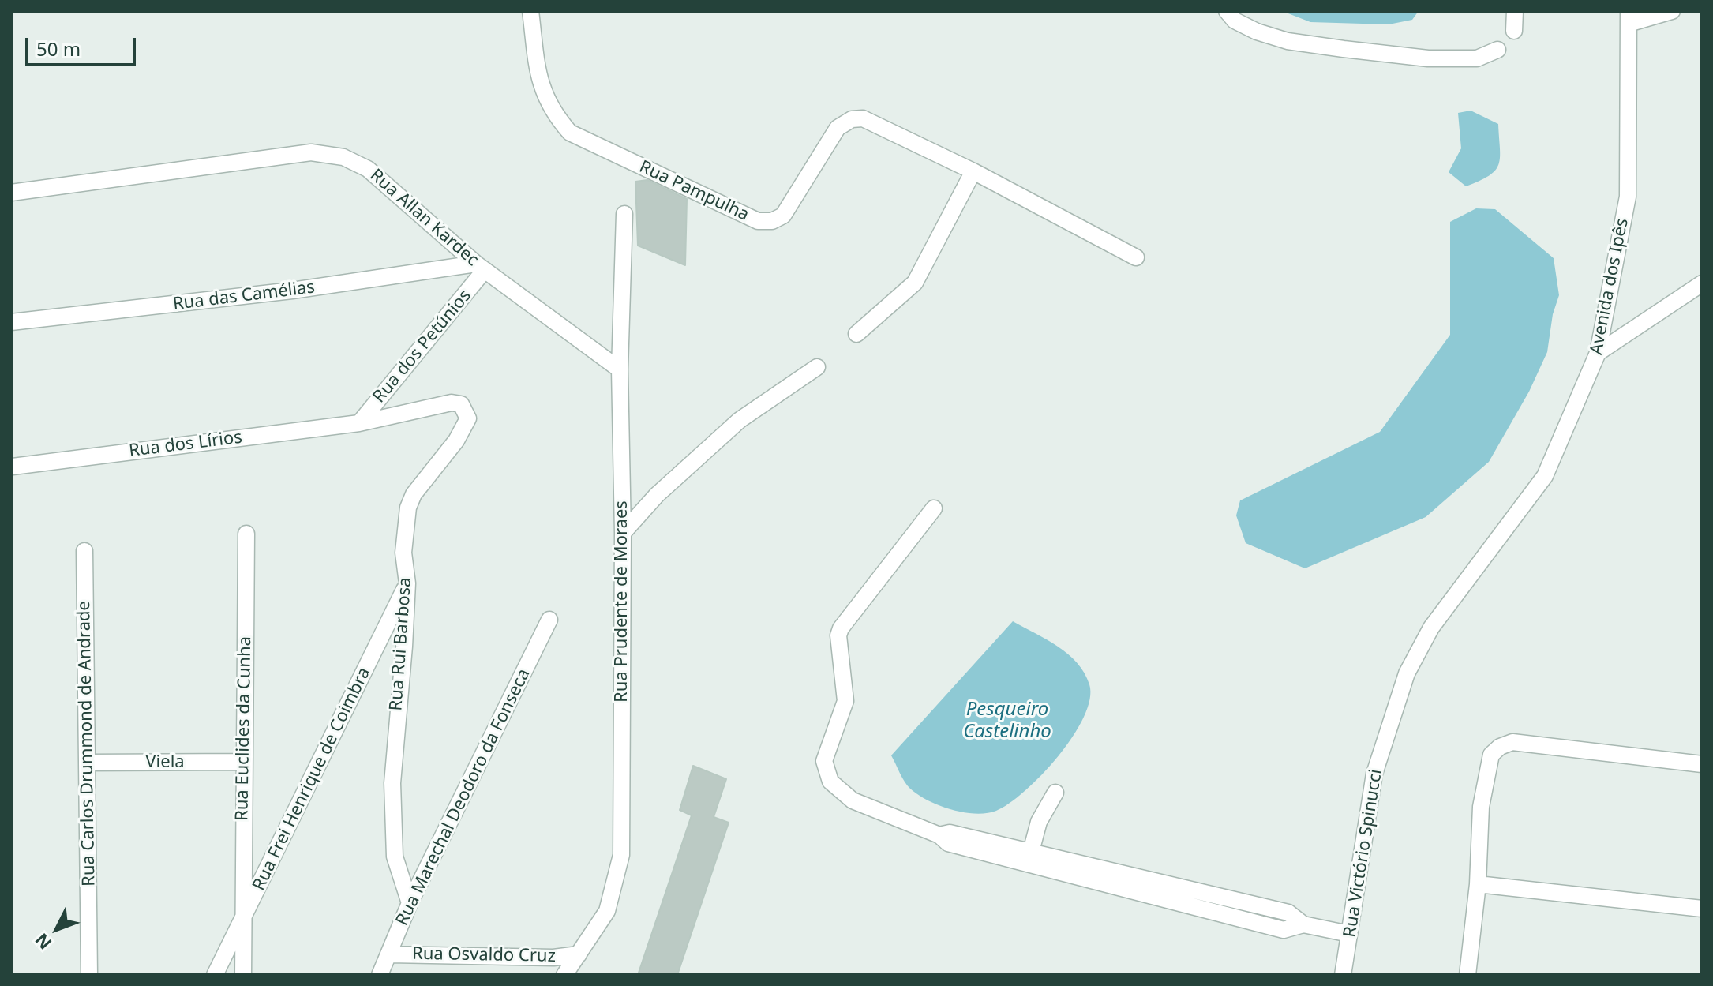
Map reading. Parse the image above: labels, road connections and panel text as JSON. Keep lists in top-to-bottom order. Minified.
{"streets":{"street":["Rua Pampulha","Rua Allan Kardec","Avenida dos Ipês","Rua das Camélias","Rua dos Petúnios","Rua dos Lírios","Rua Prudente de Moraes","Rua Rui Barbosa","Rua Euclides da Cunha","Rua Carlos Drummond de Andrade","Viela","Rua Frei Henrique de Coimbra","Rua Marechal Deodoro da Fonseca","Rua Victório Spinucci","Rua Osvaldo Cruz"]},"crossings":[["Rua Allan Kardec","Rua das Camélias"],["Rua Allan Kardec","Rua dos Petúnios"],["Rua Allan Kardec","Rua Prudente de Moraes"],["Avenida dos Ipês","Rua Victório Spinucci"],["Rua das Camélias","Rua dos Petúnios"],["Rua dos Petúnios","Rua dos Lírios"],["Rua dos Petúnios","Rua Rui Barbosa"],["Rua dos Lírios","Rua Rui Barbosa"],["Rua Prudente de Moraes","Rua Osvaldo Cruz"],["Rua Rui Barbosa","Rua Frei Henrique de Coimbra"],["Rua Rui Barbosa","Rua Marechal Deodoro da Fonseca"],["Rua Euclides da Cunha","Viela"],["Rua Euclides da Cunha","Rua Frei Henrique de Coimbra"],["Rua Carlos Drummond de Andrade","Viela"],["Rua Marechal Deodoro da Fonseca","Rua Osvaldo Cruz"]],"water":["Pesqueiro Castelinho"],"scale_bar":"50 m","north":"bottom left"}
